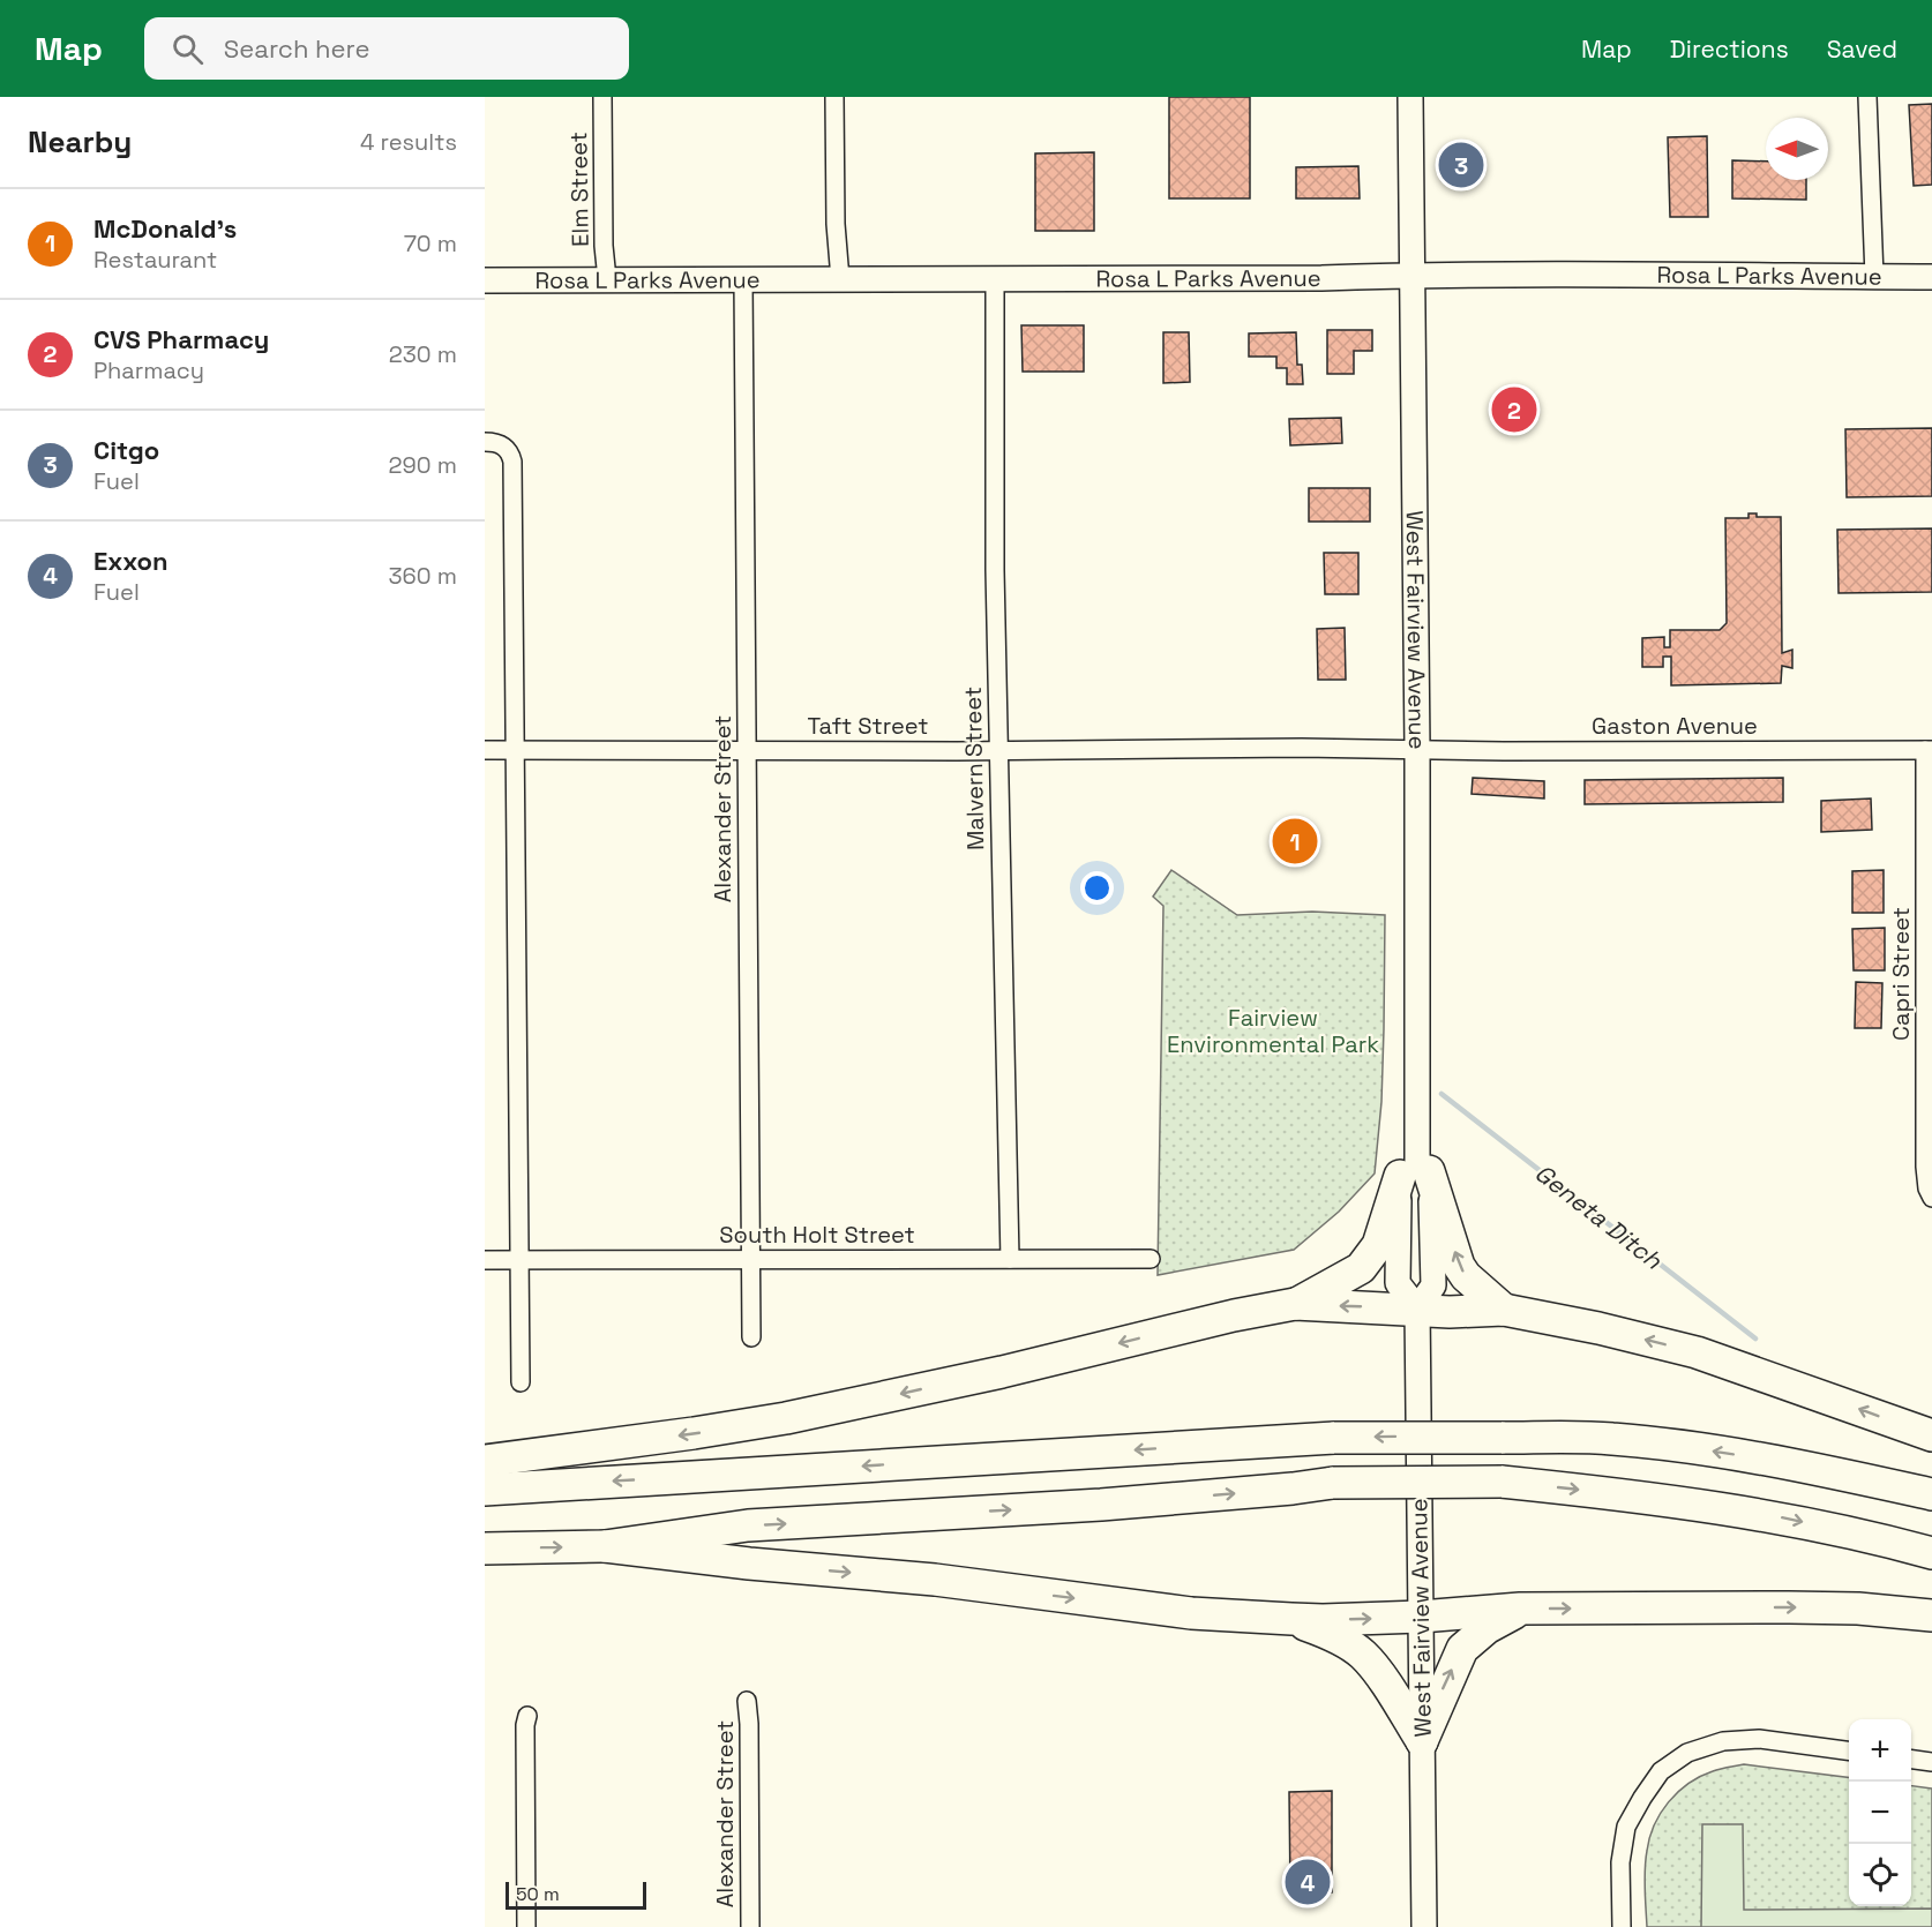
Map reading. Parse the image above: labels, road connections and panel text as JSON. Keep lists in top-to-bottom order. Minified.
{"streets":{"main road":["Rosa L Parks Avenue","West Fairview Avenue"],"street":["Elm Street","Taft Street","Gaston Avenue","Malvern Street","Alexander Street","Capri Street","South Holt Street"]},"crossings":[["Elm Street","Rosa L Parks Avenue"],["Rosa L Parks Avenue","West Fairview Avenue"],["Rosa L Parks Avenue","Malvern Street"],["Rosa L Parks Avenue","Alexander Street"],["West Fairview Avenue","Taft Street"],["West Fairview Avenue","Gaston Avenue"],["Taft Street","Gaston Avenue"],["Taft Street","Malvern Street"],["Taft Street","Alexander Street"],["Gaston Avenue","Capri Street"],["Malvern Street","South Holt Street"],["Alexander Street","South Holt Street"]],"water":["Geneta Ditch"],"parks":["Fairview Environmental Park"],"scale_bar":"50 m","north":"left","page":{"header":"Map","search":"Search here","nav":["Map","Directions","Saved"],"heading":["Nearby","4 results"],"pins":["3","2","1","4"],"list":[{"mark":"1","name":"McDonald's","note":"Restaurant","value":"70 m"},{"mark":"2","name":"CVS Pharmacy","note":"Pharmacy","value":"230 m"},{"mark":"3","name":"Citgo","note":"Fuel","value":"290 m"},{"mark":"4","name":"Exxon","note":"Fuel","value":"360 m"}],"map_buttons":["+","−"],"scale":"50 m"}}
